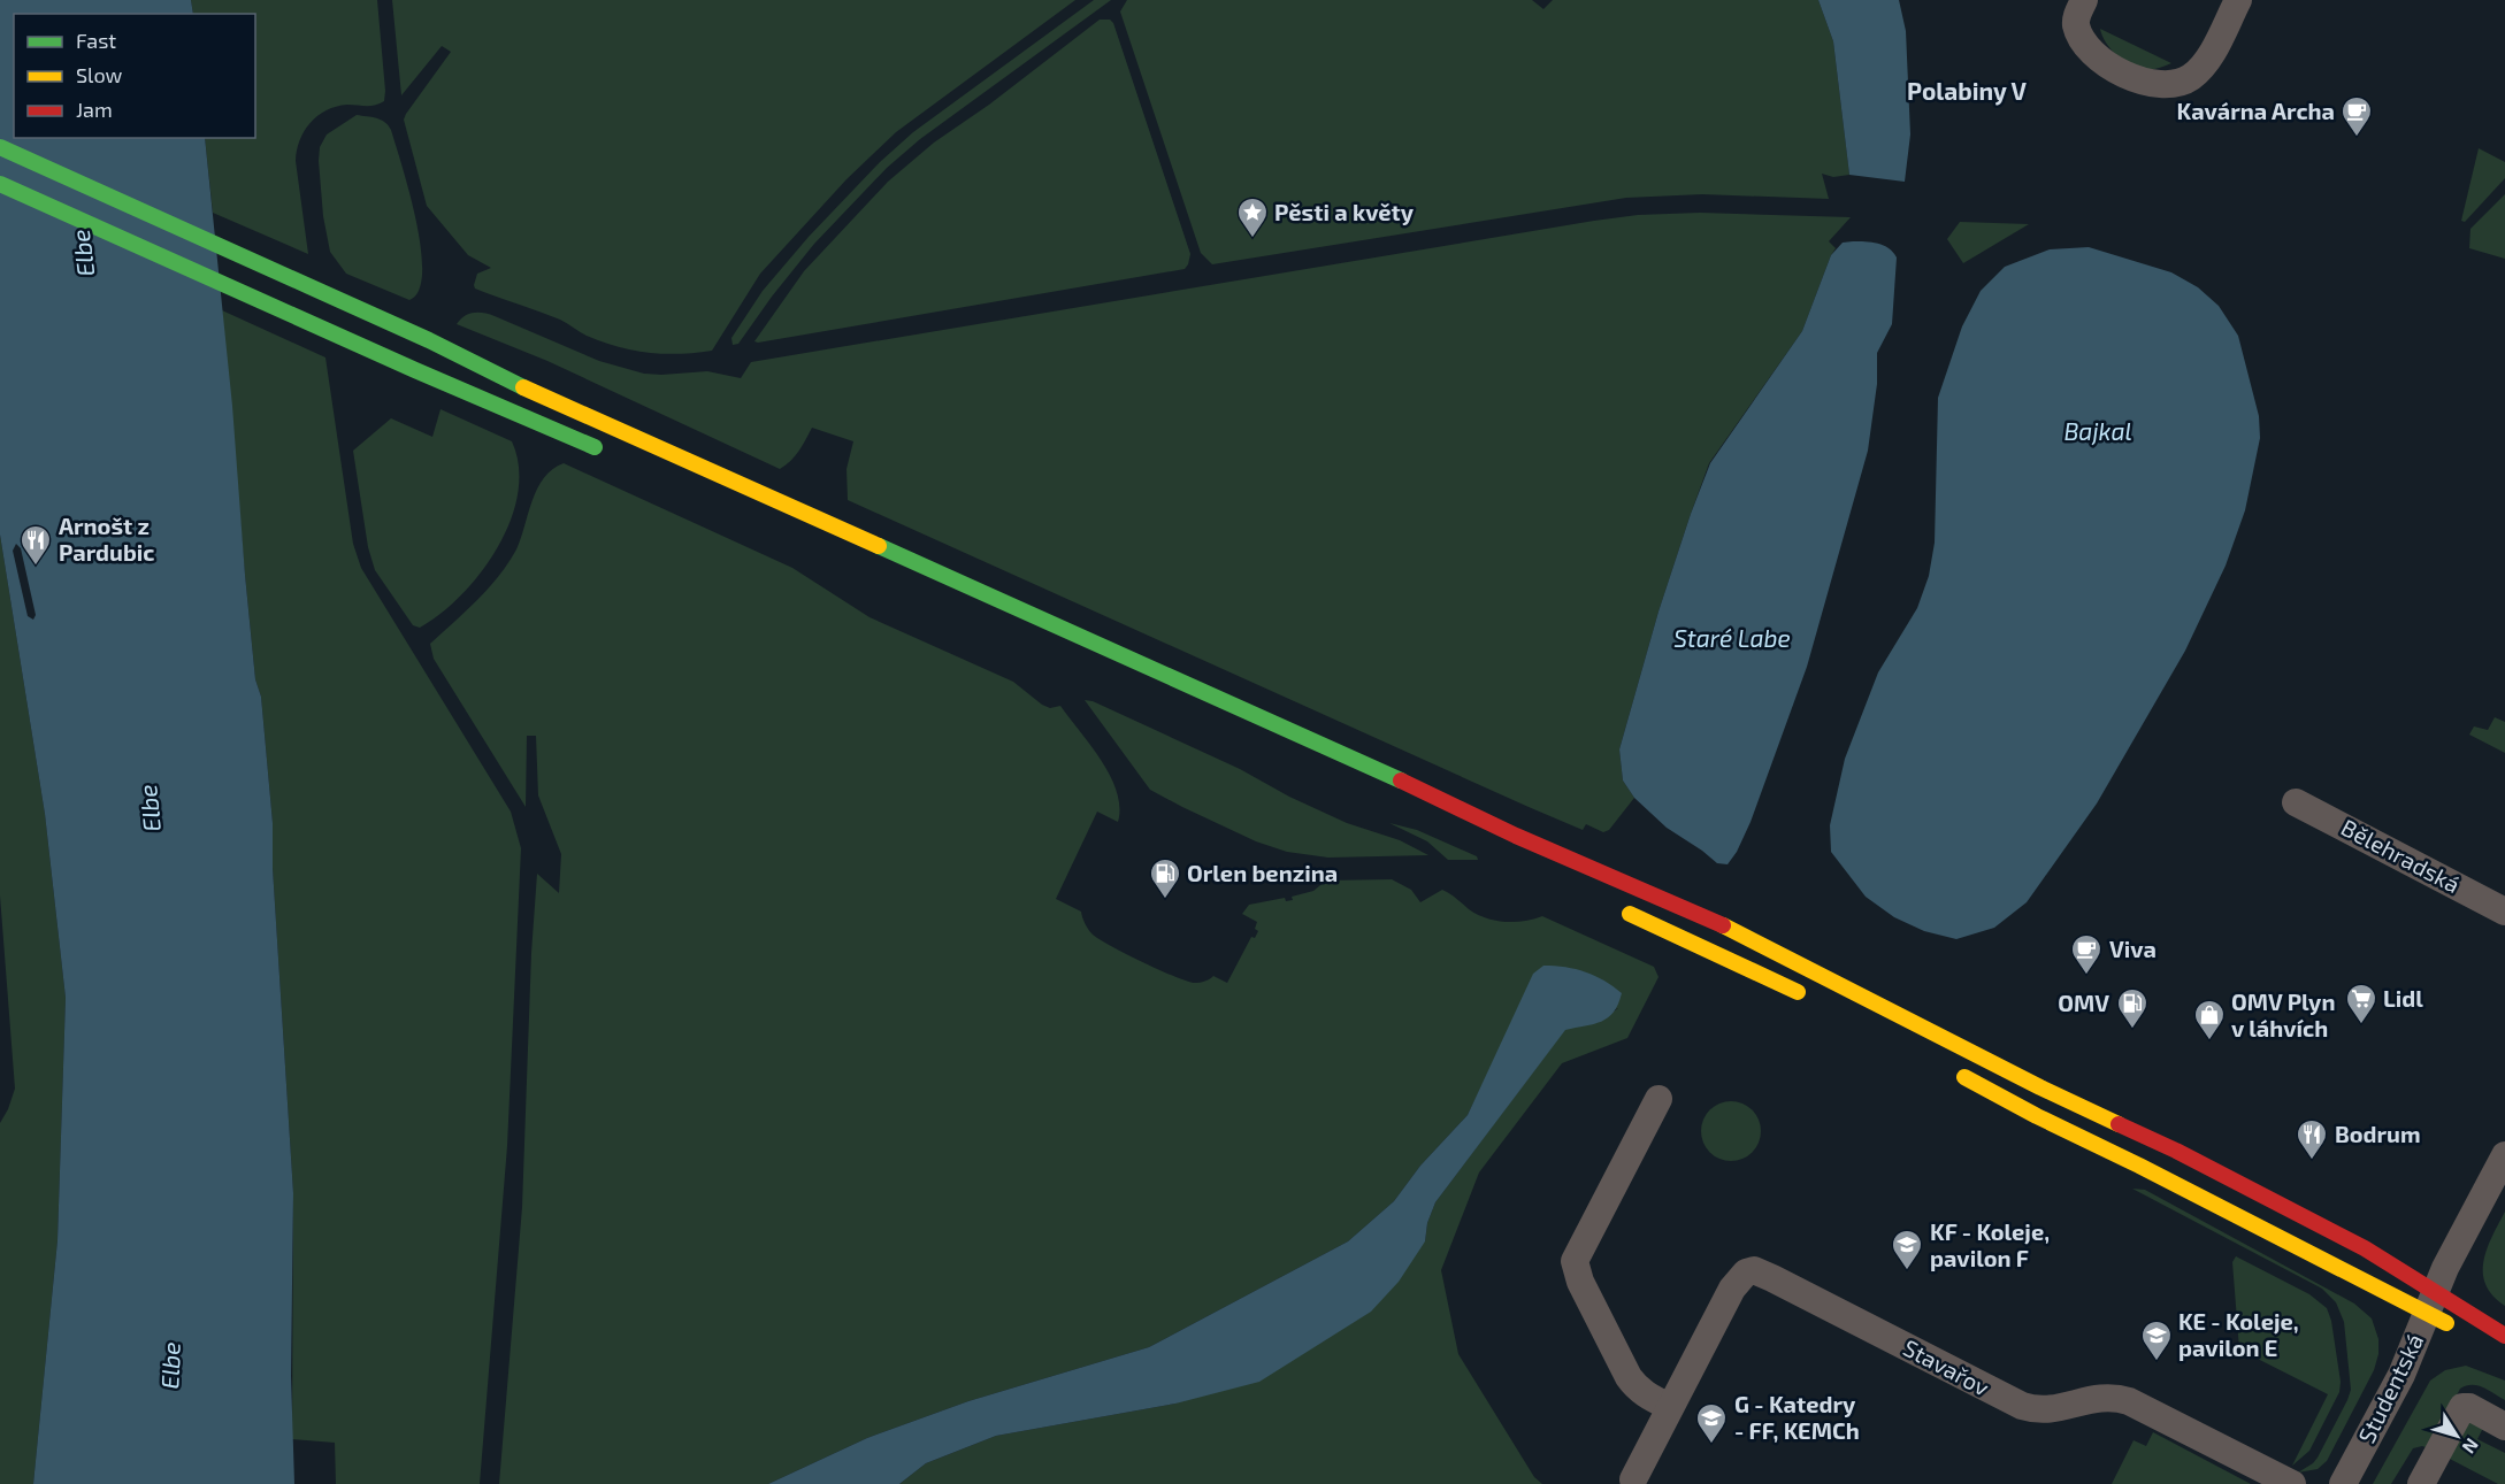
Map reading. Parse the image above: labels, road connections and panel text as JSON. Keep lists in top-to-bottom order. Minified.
{"streets":{"street":["Bělehradská","Stavařov","Studentská"]},"districts":["Polabiny V"],"water":["Elbe","Bajkal","Staré Labe"],"places":{"cafe":["Kavárna Archa","Viva"],"place":["Pěsti a květy"],"restaurant":["Arnošt z Pardubic","Bodrum"],"fuel station":["Orlen benzina","OMV"],"supermarket":["Lidl"],"shop":["OMV Plyn v láhvích"],"school or university":["KF - Koleje, pavilon F","KE - Koleje, pavilon E","G - Katedry - FF, KEMCh"]},"legend":["Fast","Slow","Jam"],"north":"bottom right"}
